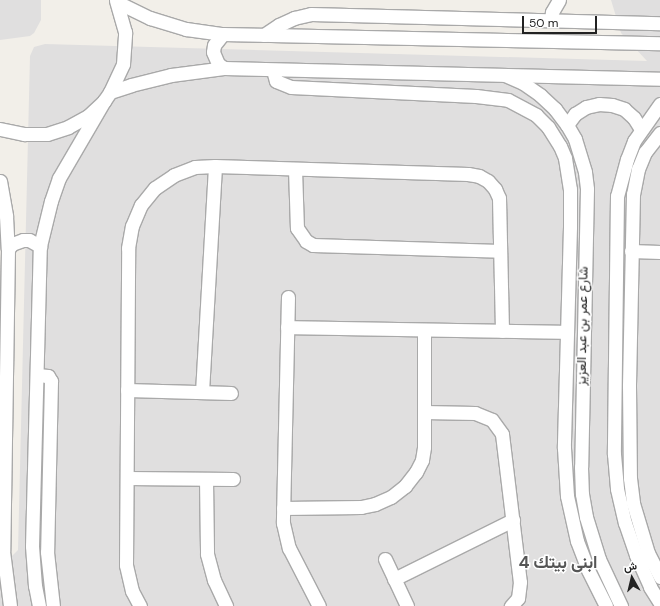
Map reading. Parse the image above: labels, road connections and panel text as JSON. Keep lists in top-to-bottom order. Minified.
{"streets":{"street":["شارع عمر بن عبد العزيز"]},"districts":["ابنى بيتك 4"],"scale_bar":"50 m","north":"top"}
